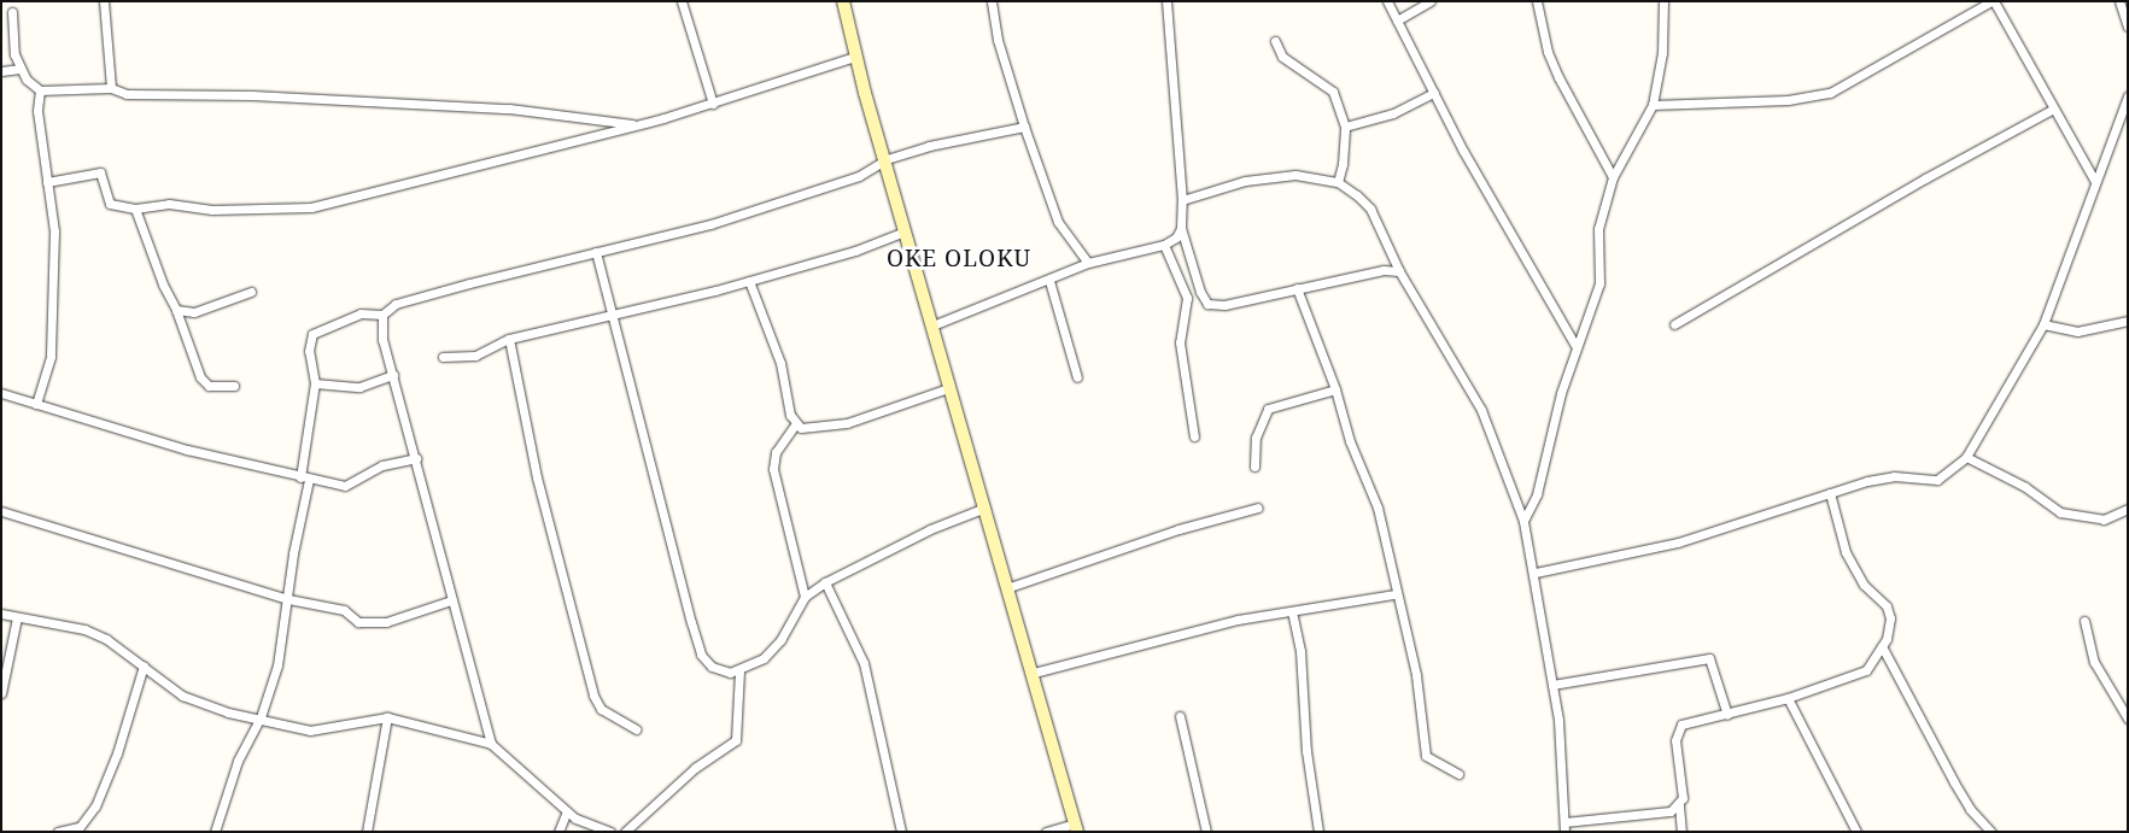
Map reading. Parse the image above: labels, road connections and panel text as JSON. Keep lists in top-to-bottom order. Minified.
{"districts":["OKE OLOKU"]}
